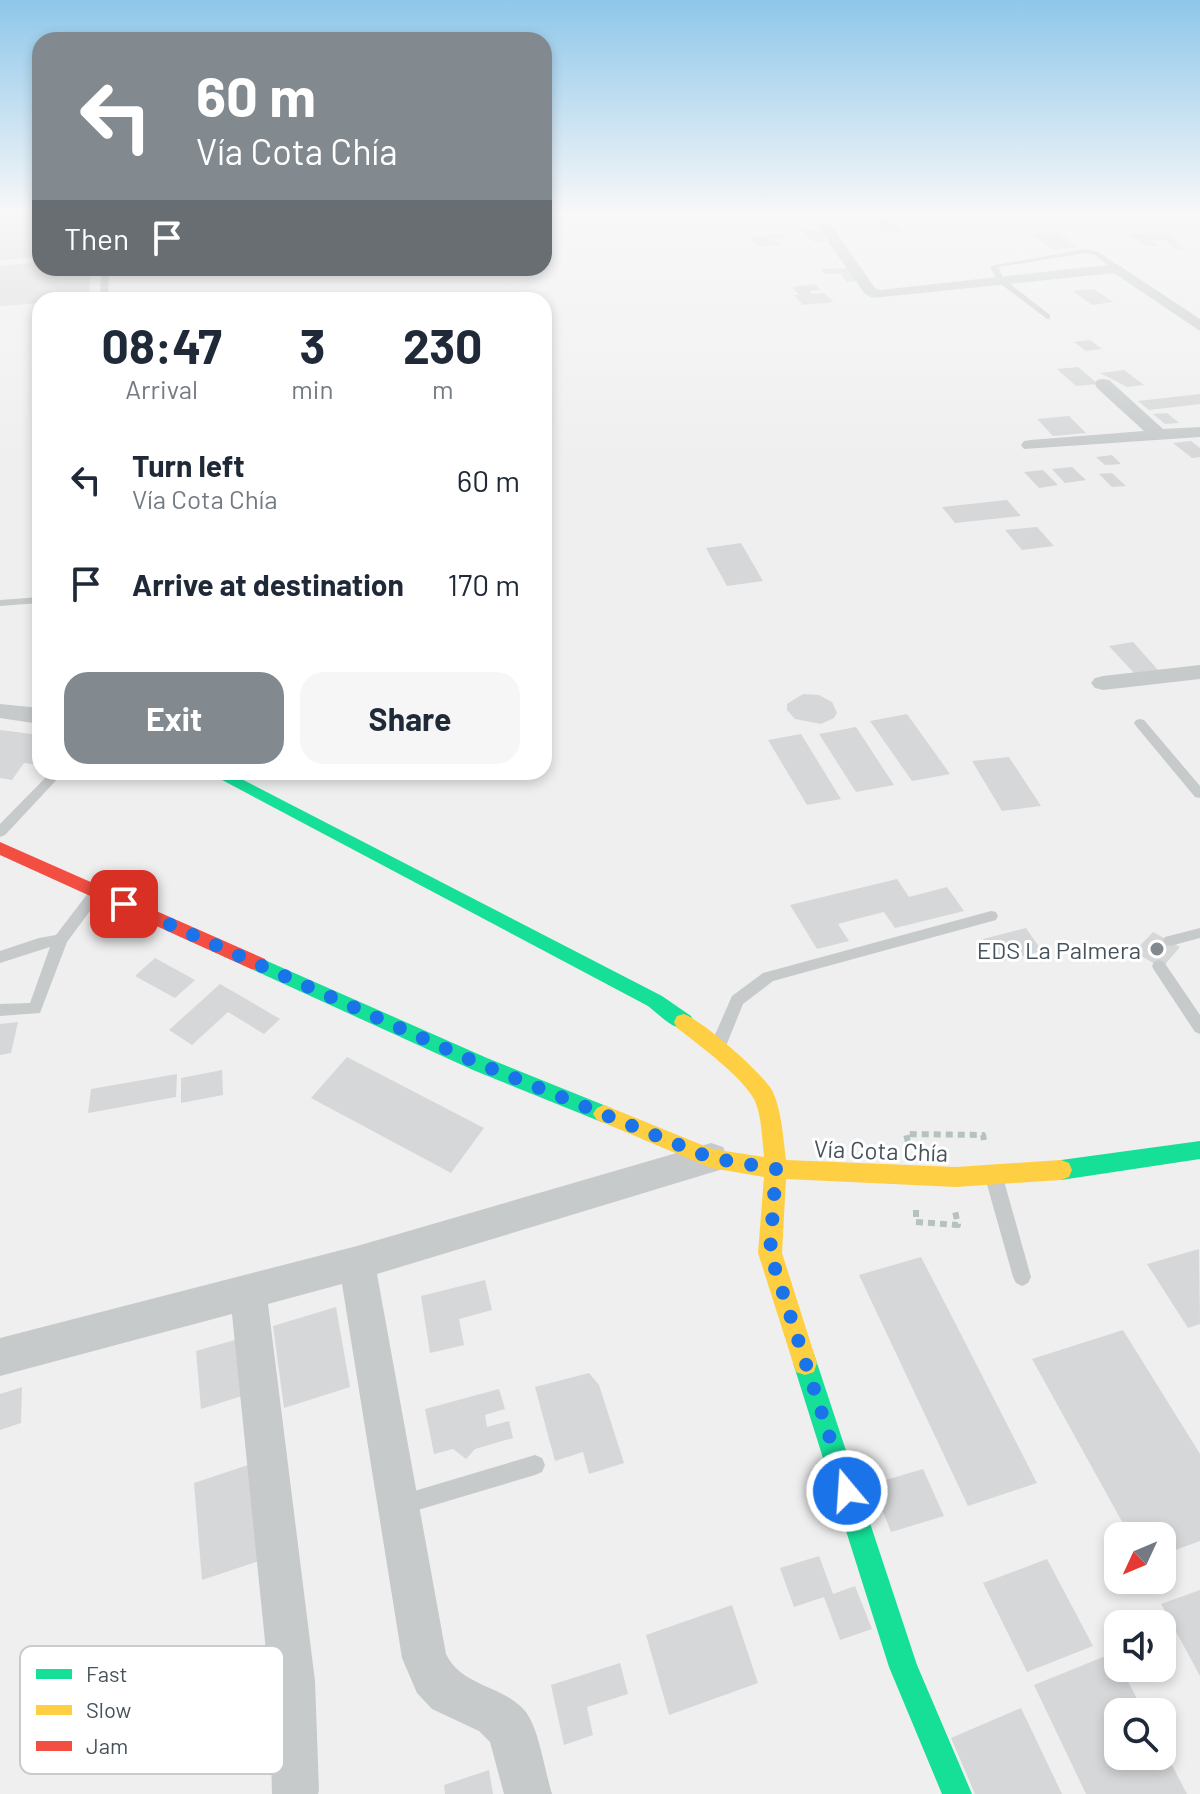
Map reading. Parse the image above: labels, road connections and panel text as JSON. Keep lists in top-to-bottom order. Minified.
{"streets":{"main road":["Vía Cota Chía"]},"places":["EDS La Palmera"],"legend":["Fast","Slow","Jam"],"north":"bottom left","page":{"turn":["60 m","Vía Cota Chía"],"then":"Then","eta":["08:47","Arrival","3","min","230","m"],"list":[{"name":"Turn left","note":"Vía Cota Chía","value":"60 m"},{"name":"Arrive at destination","value":"170 m"}],"buttons":["Exit","Share"]}}
